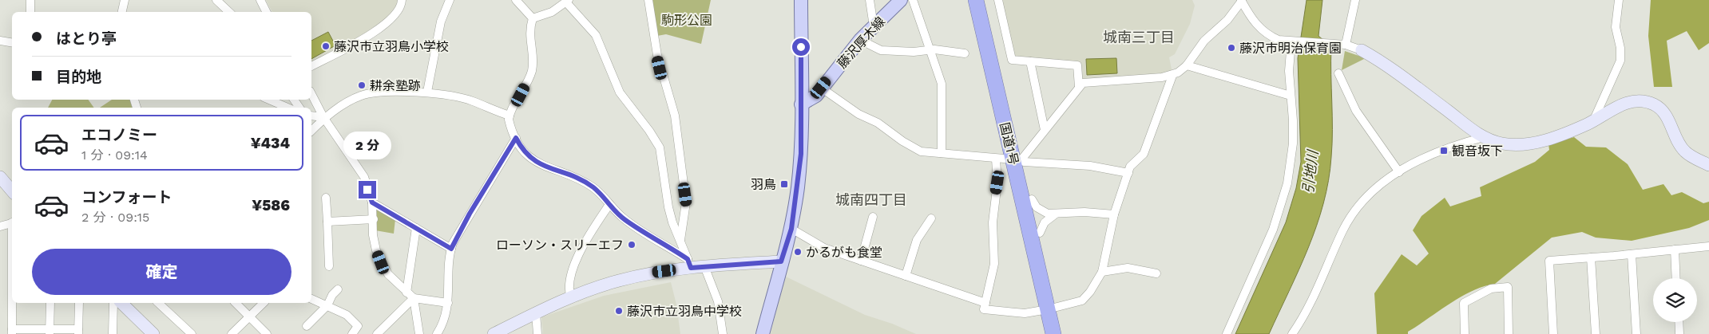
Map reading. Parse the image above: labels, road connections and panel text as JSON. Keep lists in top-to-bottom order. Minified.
{"streets":{"highway":["国道1号"],"main road":["藤沢厚木線"]},"districts":["城南三丁目","城南四丁目"],"water":["引地川"],"parks":["駒形公園"],"places":{"other":["藤沢市立羽鳥小学校","藤沢市明治保育園","耕余塾跡","ローソン・スリーエフ","かるがも食堂","藤沢市立羽鳥中学校"],"transit":["観音坂下","羽鳥"]},"page":{"banner":["はとり亭","目的地"],"list":[{"name":"エコノミー","note":"1 分 · 09:14","value":"¥434"},{"name":"コンフォート","note":"2 分 · 09:15","value":"¥586"}],"bubble":"2 分","buttons":"確定"}}
